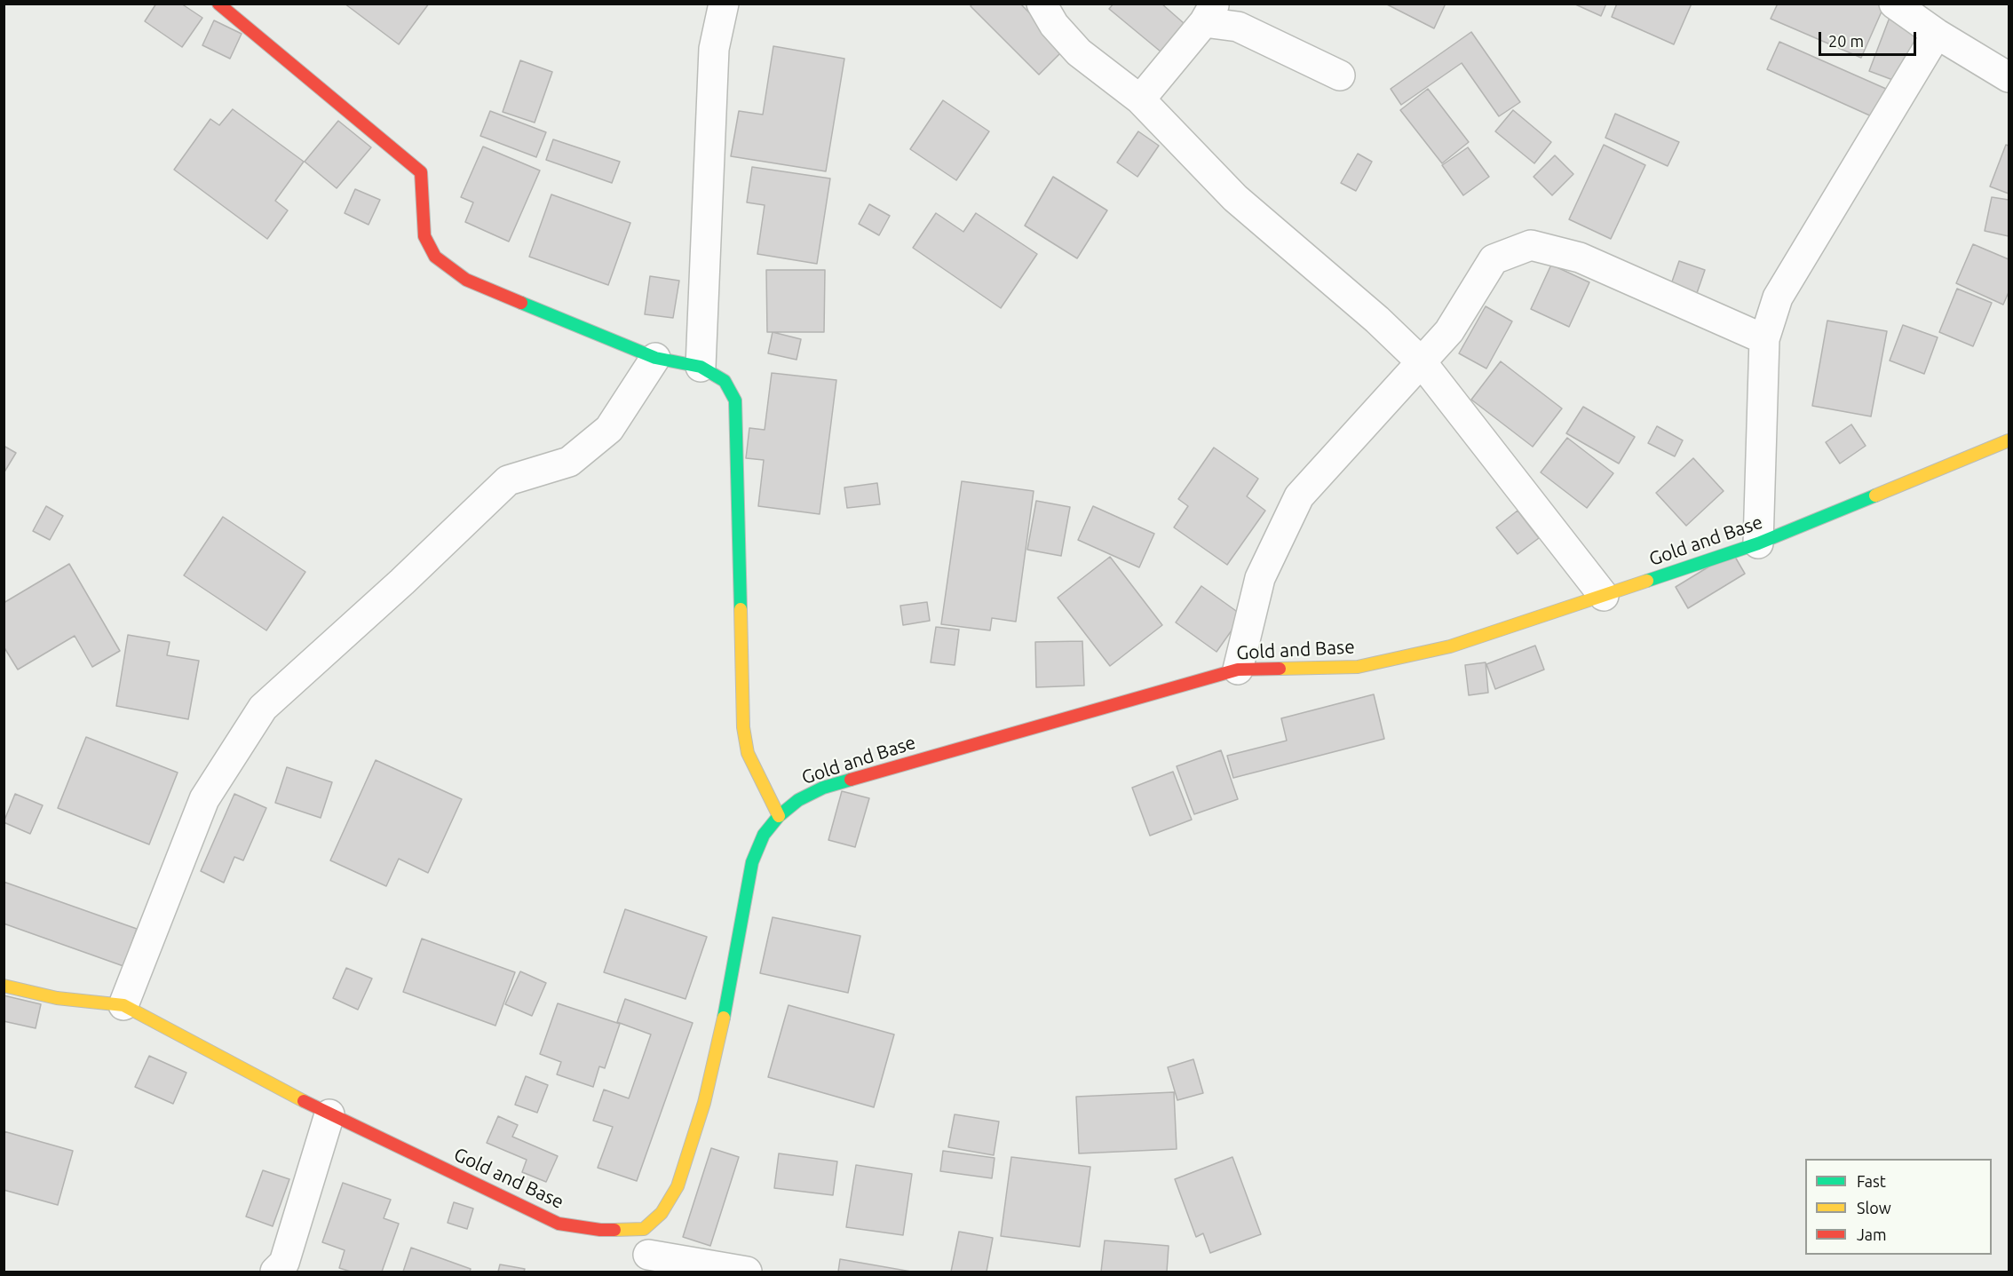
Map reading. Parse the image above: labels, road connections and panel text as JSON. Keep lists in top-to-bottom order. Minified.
{"streets":{"main road":["Gold and Base"]},"legend":["Fast","Slow","Jam"],"scale_bar":"20 m"}
